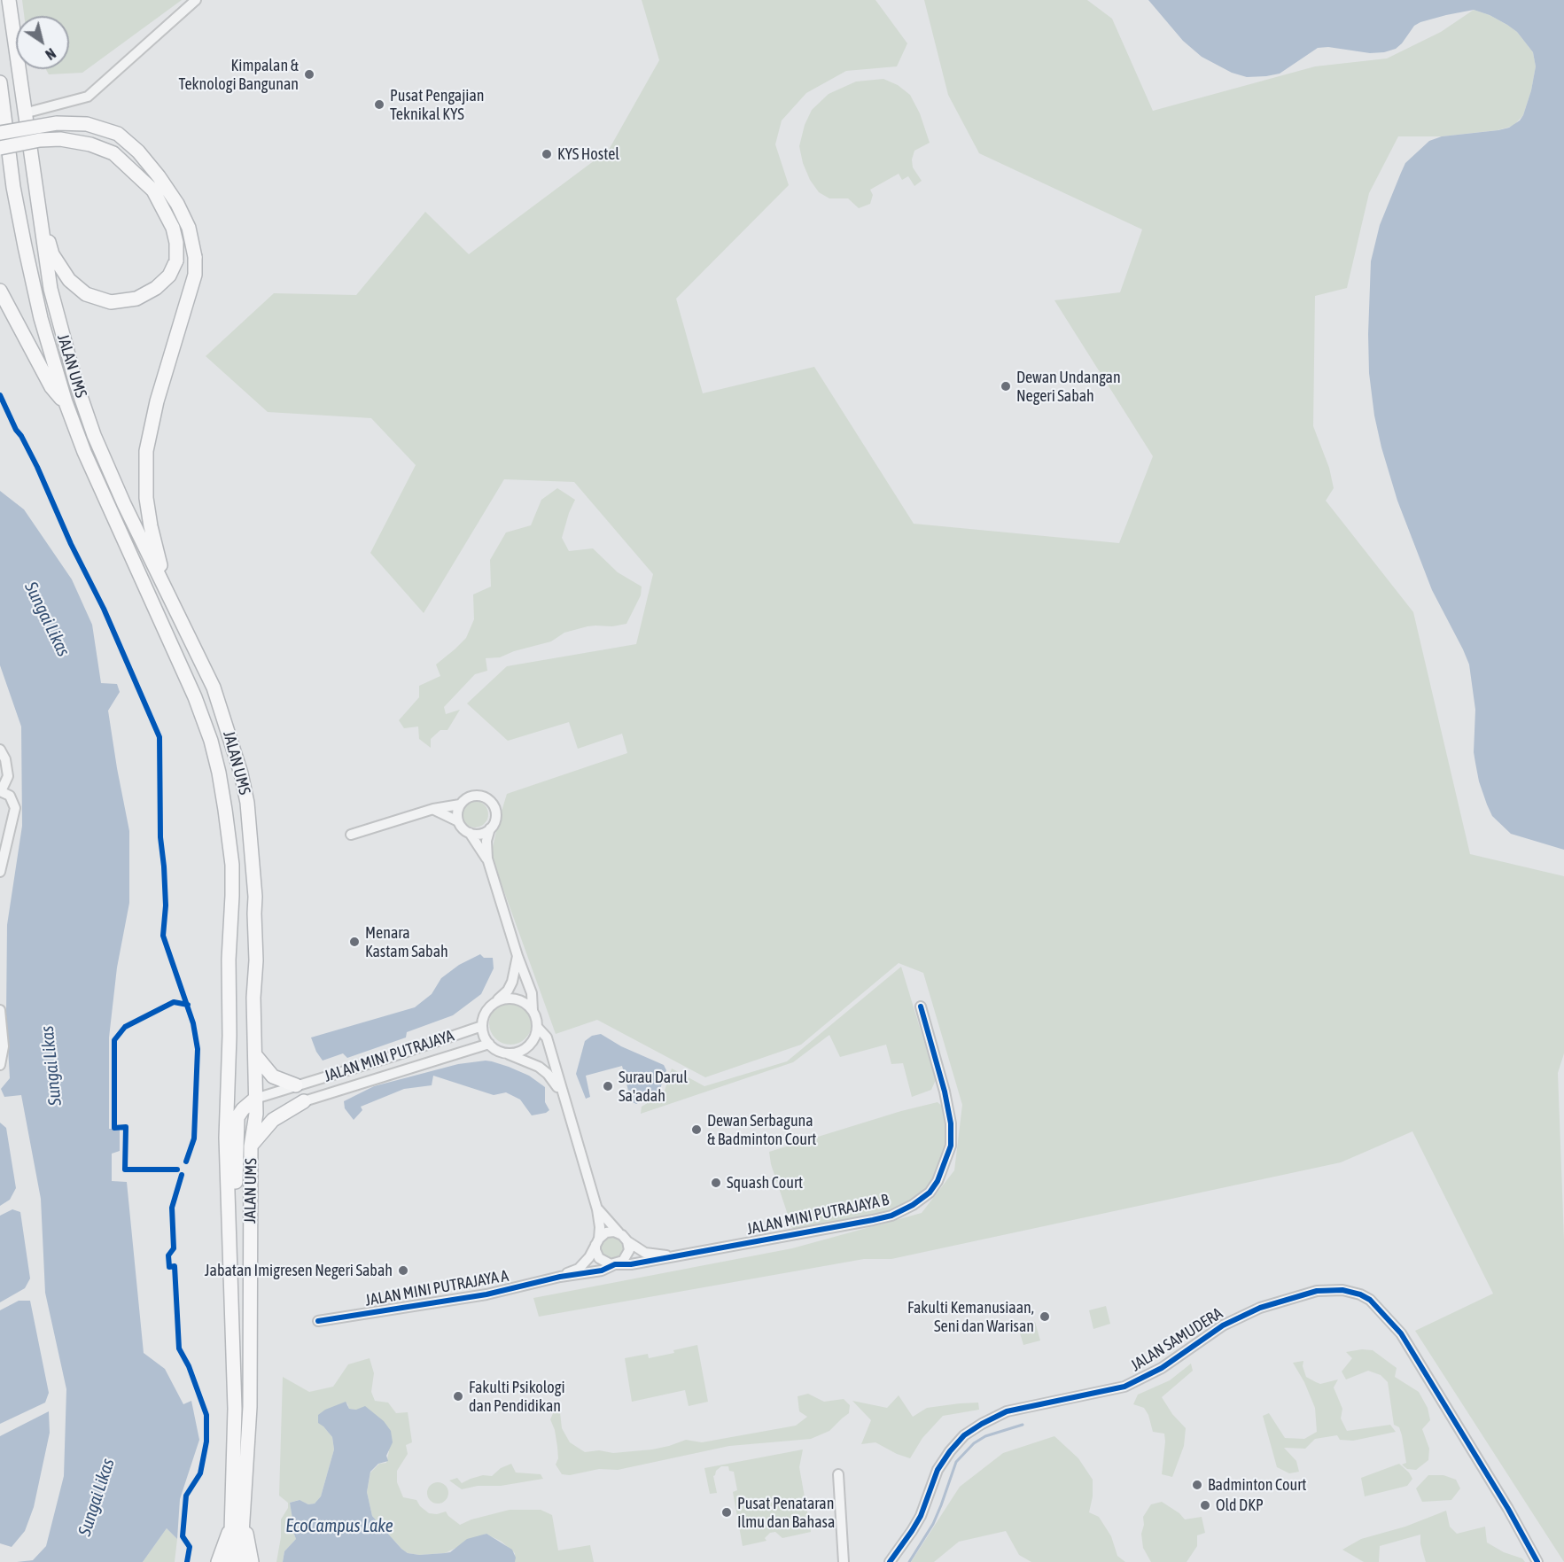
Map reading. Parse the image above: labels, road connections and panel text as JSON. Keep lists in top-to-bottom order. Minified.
{"streets":{"highway":["JALAN UMS"],"street":["JALAN MINI PUTRAJAYA","JALAN MINI PUTRAJAYA B","JALAN MINI PUTRAJAYA A","JALAN SAMUDERA"]},"crossings":[["JALAN UMS","JALAN MINI PUTRAJAYA"],["JALAN MINI PUTRAJAYA B","JALAN MINI PUTRAJAYA A"]],"water":["Sungai Likas","EcoCampus Lake"],"places":["Kimpalan & Teknologi Bangunan","Pusat Pengajian Teknikal KYS","KYS Hostel","Dewan Undangan Negeri Sabah","Menara Kastam Sabah","Surau Darul Sa'adah","Dewan Serbaguna & Badminton Court","Squash Court","Jabatan Imigresen Negeri Sabah","Fakulti Kemanusiaan, Seni dan Warisan","Fakulti Psikologi dan Pendidikan","Badminton Court","Old DKP","Pusat Penataran Ilmu dan Bahasa"],"north":"bottom right"}
